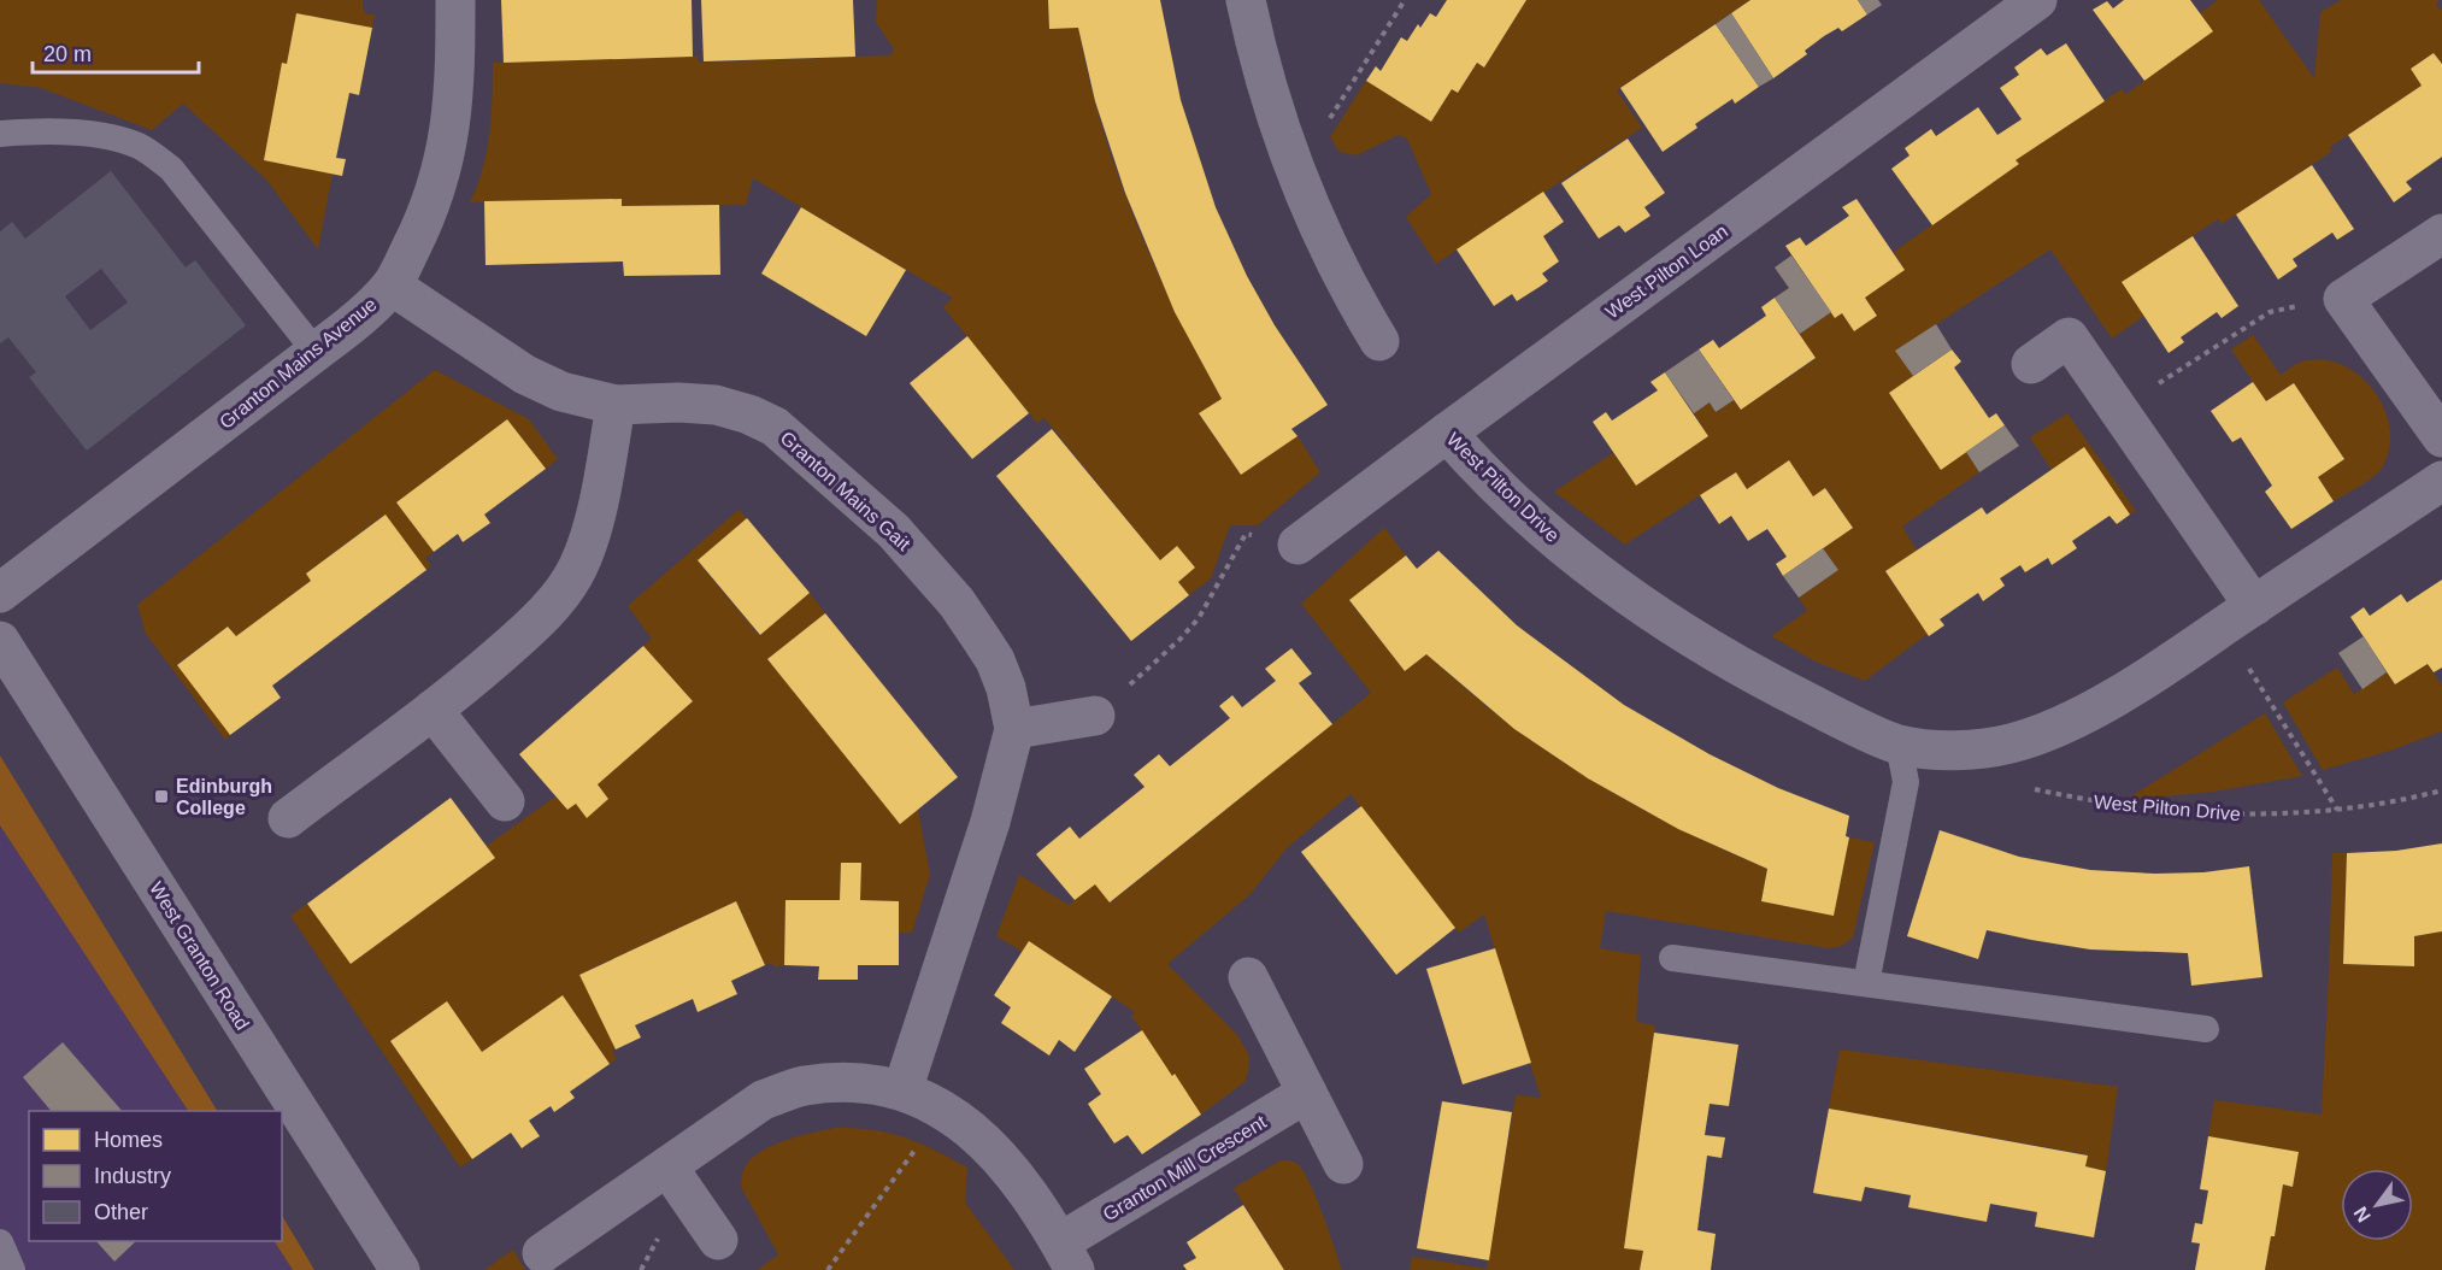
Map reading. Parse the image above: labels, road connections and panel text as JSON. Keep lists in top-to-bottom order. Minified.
{"streets":{"street":["West Pilton Loan","Granton Mains Avenue","West Pilton Drive","Granton Mains Gait","West Granton Road","Granton Mill Crescent"]},"crossings":[["West Pilton Loan","West Pilton Drive"],["Granton Mains Avenue","Granton Mains Gait"],["Granton Mains Gait","Granton Mill Crescent"]],"places":{"transit":["Edinburgh College"]},"legend":["Homes","Industry","Other"],"scale_bar":"20 m","north":"bottom left"}
